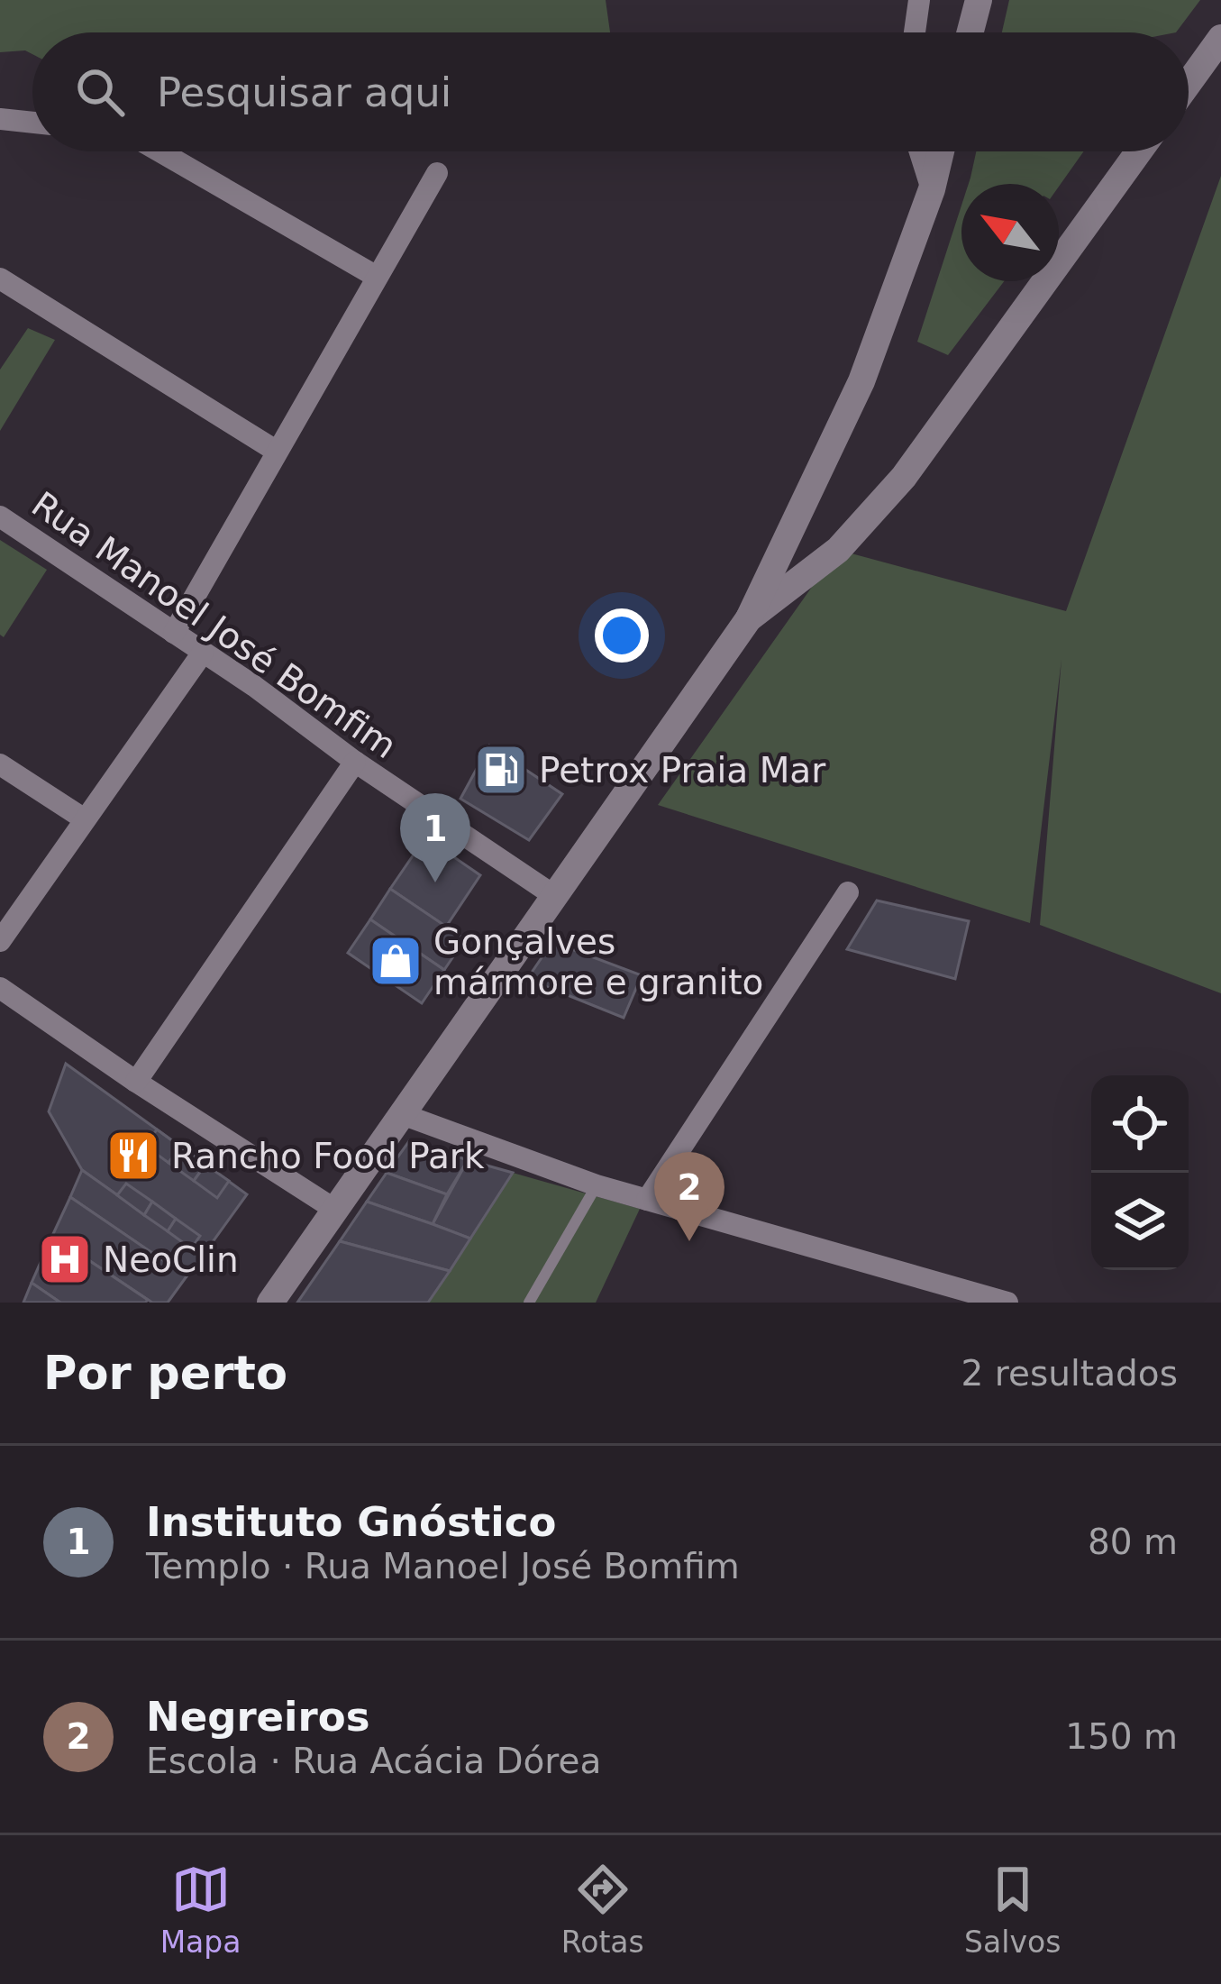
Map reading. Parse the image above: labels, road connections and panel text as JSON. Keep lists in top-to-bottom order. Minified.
{"streets":{"street":["Rua Manoel José Bomfim"]},"places":{"fuel station":["Petrox Praia Mar"],"shop":["Gonçalves mármore e granito"],"restaurant":["Rancho Food Park"],"hospital":["NeoClin"]},"north":"top left","page":{"search":"Pesquisar aqui","pins":["1","2"],"heading":["Por perto","2 resultados"],"list":[{"mark":"1","name":"Instituto Gnóstico","note":"Templo · Rua Manoel José Bomfim","value":"80 m"},{"mark":"2","name":"Negreiros","note":"Escola · Rua Acácia Dórea","value":"150 m"}],"nav":["Mapa","Rotas","Salvos"]}}
